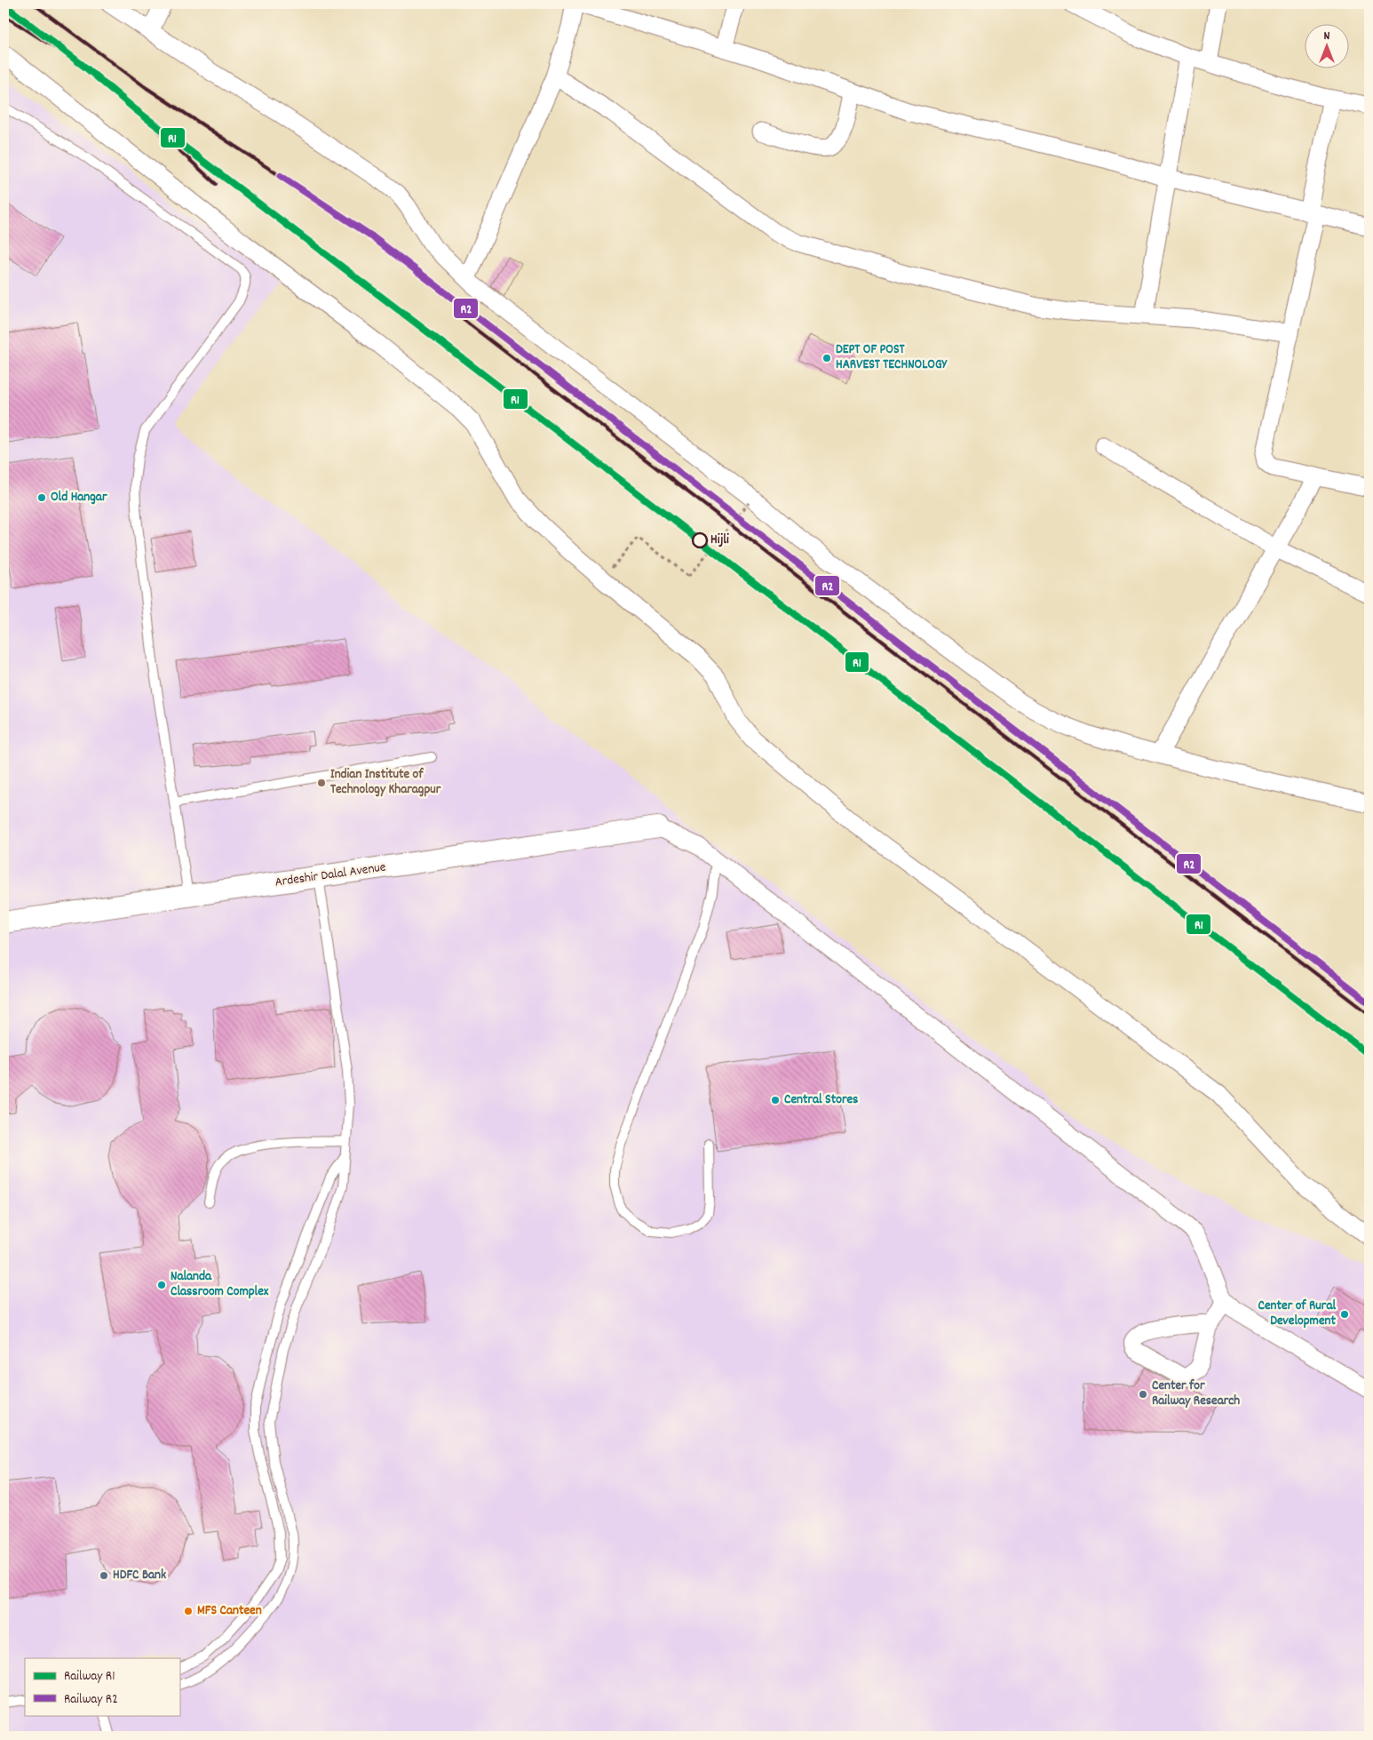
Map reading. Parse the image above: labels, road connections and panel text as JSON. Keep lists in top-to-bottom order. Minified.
{"streets":{"street":["Ardeshir Dalal Avenue"]},"places":["DEPT OF POST HARVEST TECHNOLOGY","Old Hangar","Hijli","Indian Institute of Technology Kharagpur","Central Stores","Nalanda Classroom Complex","Center of Rural Development","Center for Railway Research","HDFC Bank","MFS Canteen"],"lines":["rail line R1","rail line R2"],"legend":["Railway R1","Railway R2"],"north":"top"}
